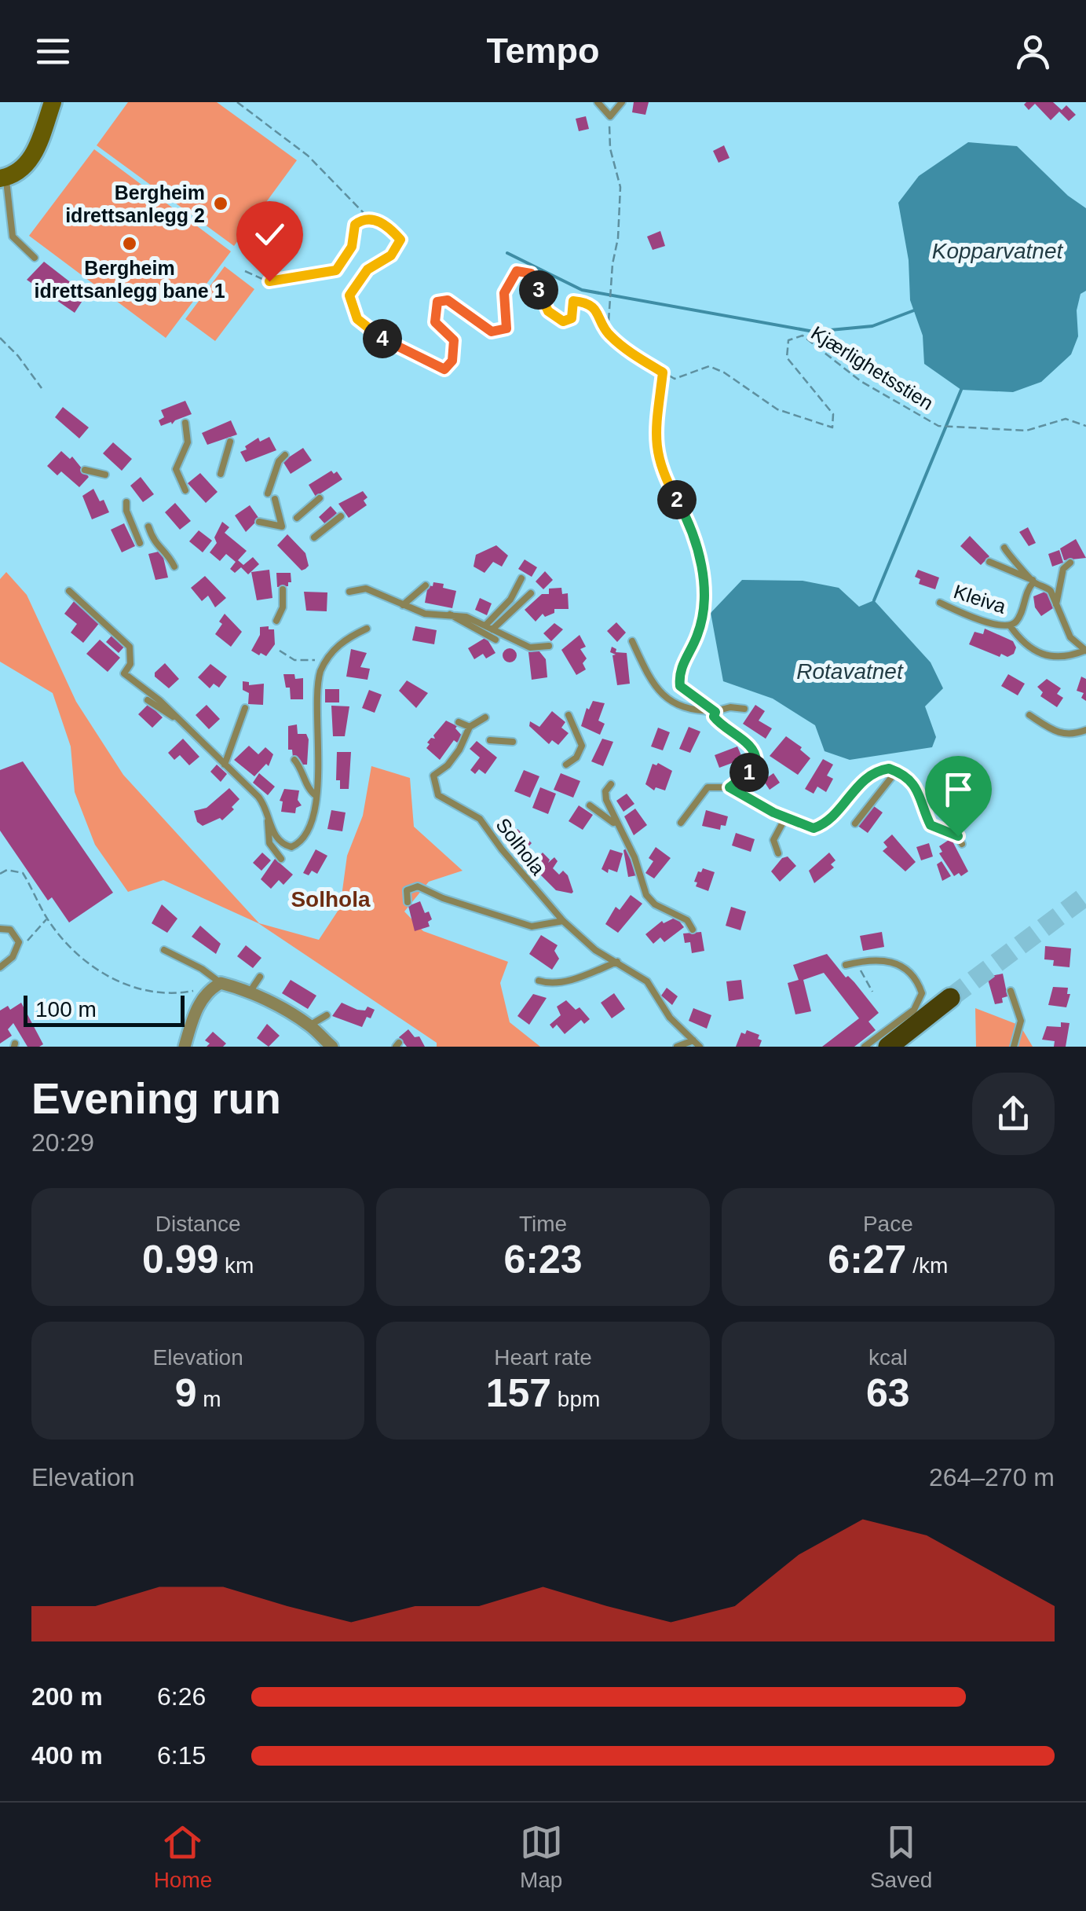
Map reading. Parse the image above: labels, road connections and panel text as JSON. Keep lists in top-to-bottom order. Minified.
{"streets":{"lane":["Kleiva","Solhola"],"path":["Kjærlighetsstien"]},"districts":["Solhola"],"water":["Kopparvatnet","Rotavatnet"],"places":["Bergheim idrettsanlegg 2","Bergheim idrettsanlegg bane 1"],"scale_bar":"100 m","page":{"header":"Tempo","pins":["3","4","2","1"],"scale":"100 m","heading":["Evening run","20:29"],"stats":[["Distance","0.99 km"],["Time","6:23"],["Pace","6:27 /km"],["Elevation","9 m"],["Heart rate","157 bpm"],["kcal","63"]],"chart":["Elevation","264–270 m"],"list":[{"name":"200 m","note":"6:26"},{"name":"400 m","note":"6:15"}],"tabs":["Home","Map","Saved"]}}
